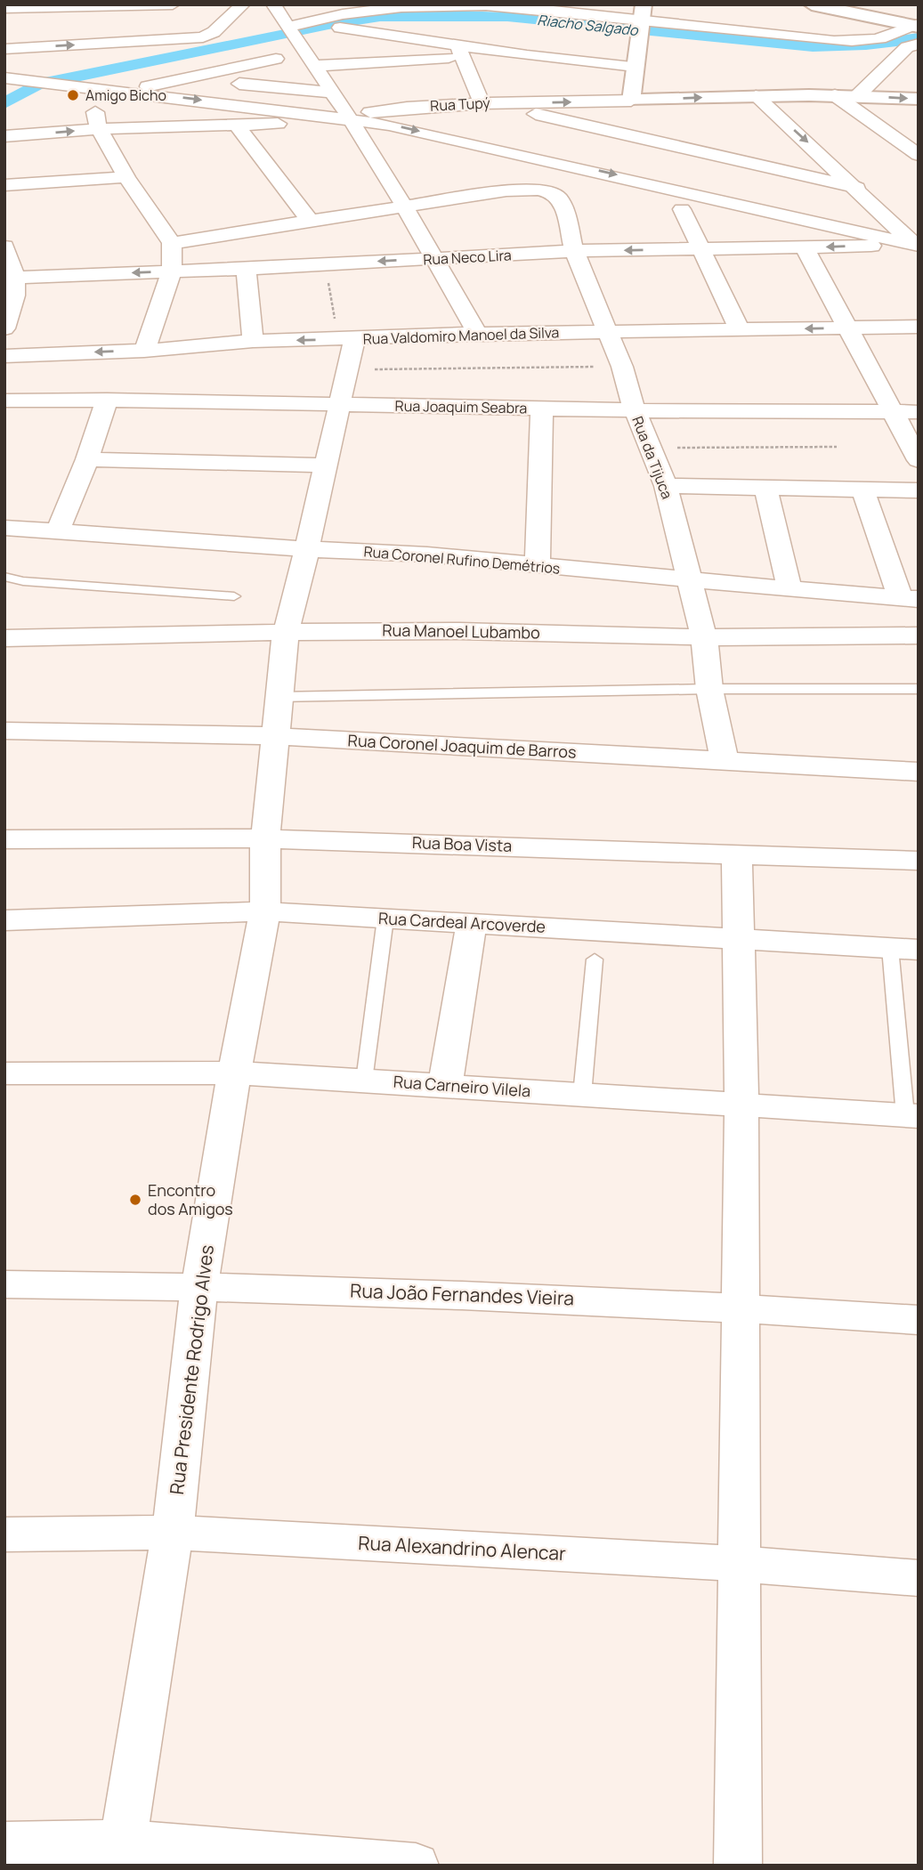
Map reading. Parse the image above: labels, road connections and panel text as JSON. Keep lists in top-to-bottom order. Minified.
{"streets":{"street":["Rua Tupý","Rua Neco Lira","Rua Valdomiro Manoel da Silva","Rua Joaquim Seabra","Rua da Tijuca","Rua Coronel Rufino Demétrios","Rua Manoel Lubambo","Rua Coronel Joaquim de Barros","Rua Boa Vista","Rua Cardeal Arcoverde","Rua Carneiro Vilela","Rua João Fernandes Vieira","Rua Presidente Rodrigo Alves","Rua Alexandrino Alencar"]},"crossings":[["Rua Neco Lira","Rua da Tijuca"],["Rua Valdomiro Manoel da Silva","Rua da Tijuca"],["Rua Valdomiro Manoel da Silva","Rua Presidente Rodrigo Alves"],["Rua Joaquim Seabra","Rua da Tijuca"],["Rua Joaquim Seabra","Rua Presidente Rodrigo Alves"],["Rua da Tijuca","Rua Coronel Rufino Demétrios"],["Rua da Tijuca","Rua Manoel Lubambo"],["Rua da Tijuca","Rua Coronel Joaquim de Barros"],["Rua Coronel Rufino Demétrios","Rua Presidente Rodrigo Alves"],["Rua Manoel Lubambo","Rua Presidente Rodrigo Alves"],["Rua Coronel Joaquim de Barros","Rua Presidente Rodrigo Alves"],["Rua Boa Vista","Rua Presidente Rodrigo Alves"],["Rua Cardeal Arcoverde","Rua Presidente Rodrigo Alves"],["Rua Carneiro Vilela","Rua Presidente Rodrigo Alves"],["Rua João Fernandes Vieira","Rua Presidente Rodrigo Alves"],["Rua Presidente Rodrigo Alves","Rua Alexandrino Alencar"]],"water":["Riacho Salgado"],"places":["Amigo Bicho","Encontro dos Amigos"]}
